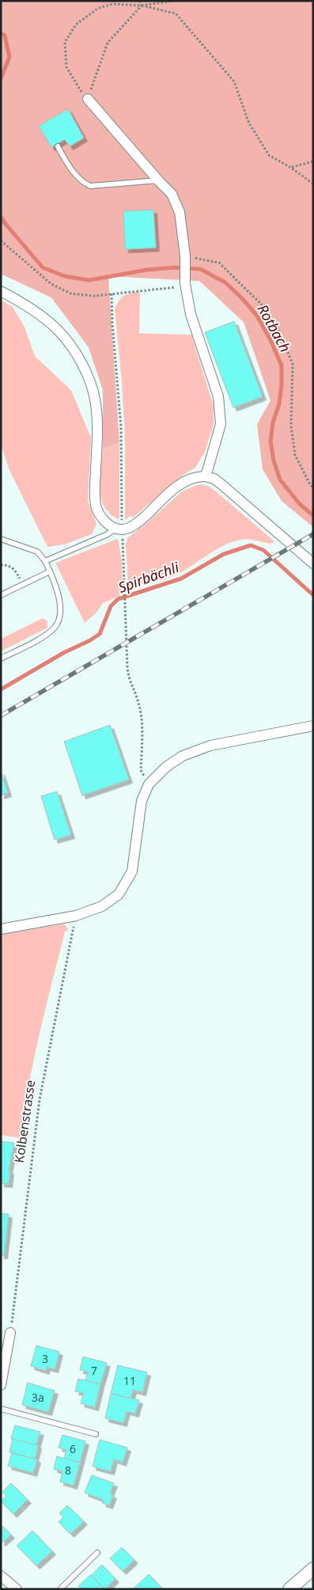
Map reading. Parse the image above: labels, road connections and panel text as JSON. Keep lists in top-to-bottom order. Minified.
{"streets":{"path":["Kolbenstrasse"]},"water":["Rotbach","Spirbächli"],"house_numbers":["3","7","11","3a","6","8"]}
